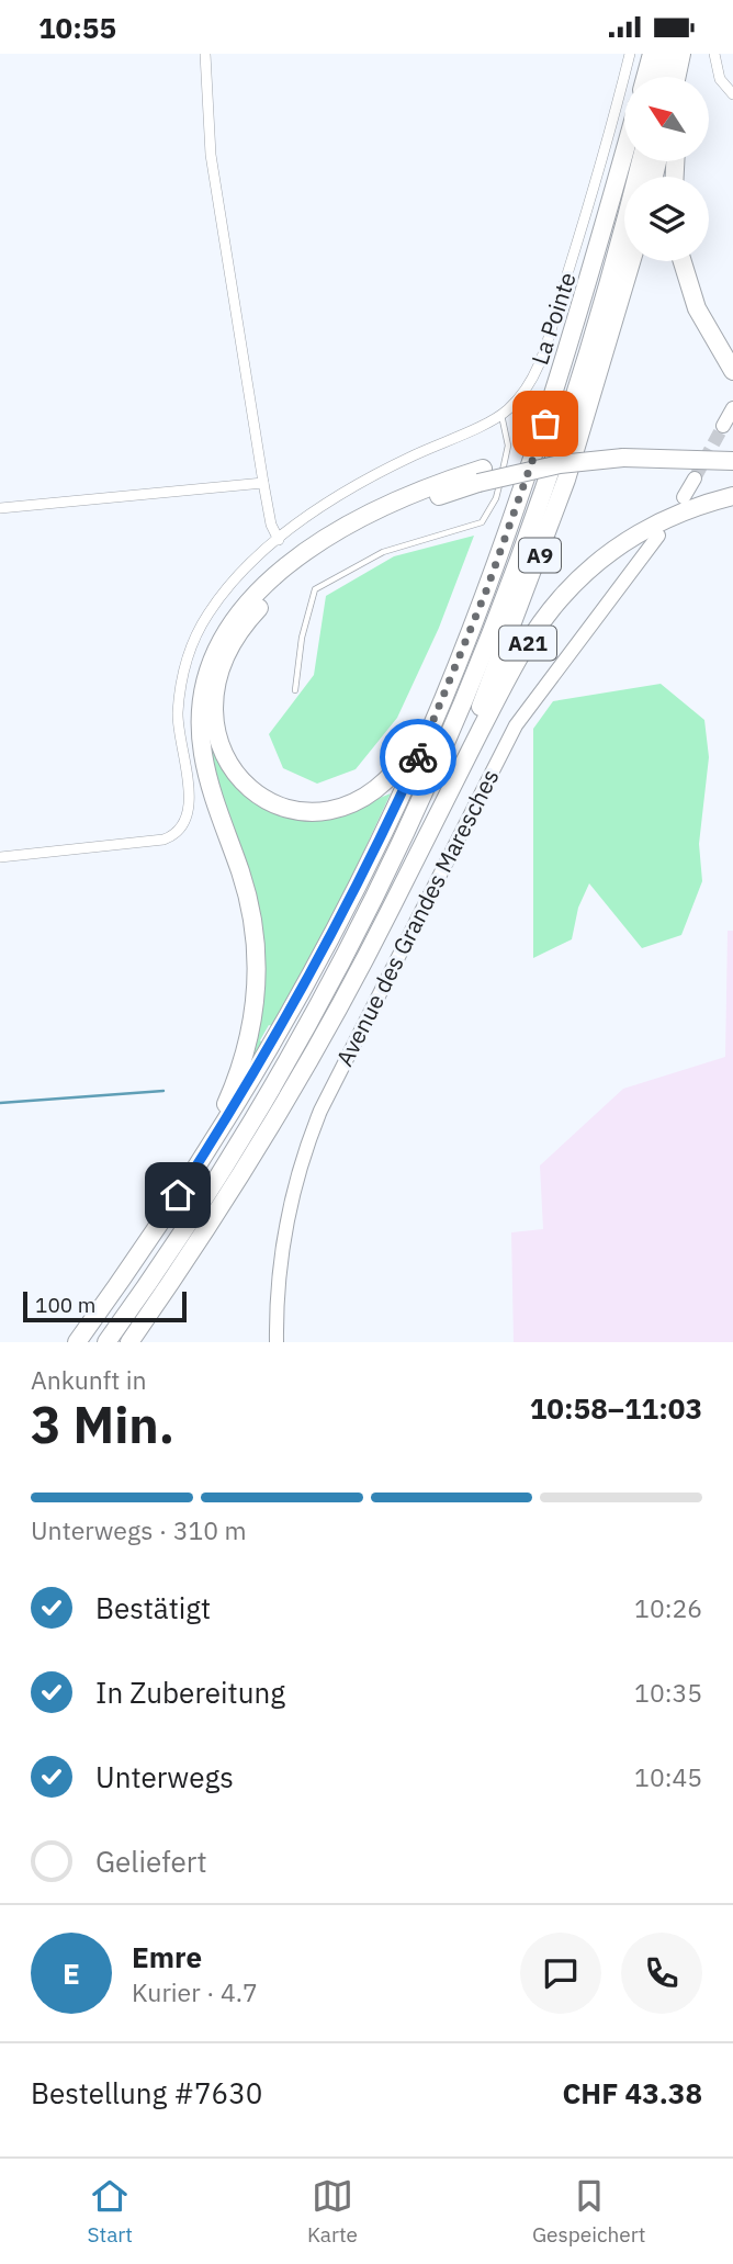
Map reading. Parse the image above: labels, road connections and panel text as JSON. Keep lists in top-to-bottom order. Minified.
{"streets":{"highway":["A9","A21"],"main road":["Avenue des Grandes Maresches"],"street":["La Pointe"]},"crossings":[["A9","A21"]],"scale_bar":"100 m","north":"top left","page":{"status":"10:55","scale":"100 m","heading":["3 Min.","Ankunft in","10:58–11:03"],"panel":["Emre","Kurier · 4.7","Bestellung #7630","CHF 43.38"],"bar":"Unterwegs · 310 m","list":[["Bestätigt","10:26"],["In Zubereitung","10:35"],["Unterwegs","10:45"],"Geliefert"],"round":"E","tabs":["Start","Karte","Gespeichert"]}}
